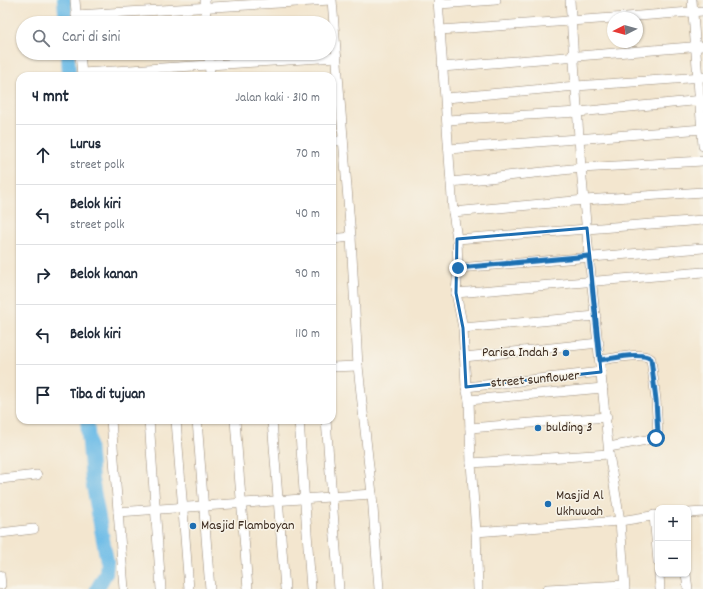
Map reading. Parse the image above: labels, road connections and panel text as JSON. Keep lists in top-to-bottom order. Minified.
{"streets":{"street":["street sunflower"]},"places":["Parisa Indah 3","bulding 3","Masjid Al Ukhuwah","Masjid Flamboyan"],"north":"left","page":{"search":"Cari di sini","heading":["4 mnt","Jalan kaki · 310 m"],"list":[["Lurus","street polk","70 m"],["Belok kiri","street polk","40 m"],["Belok kanan","90 m"],["Belok kiri","110 m"],"Tiba di tujuan"],"map_buttons":["+","−"]}}
